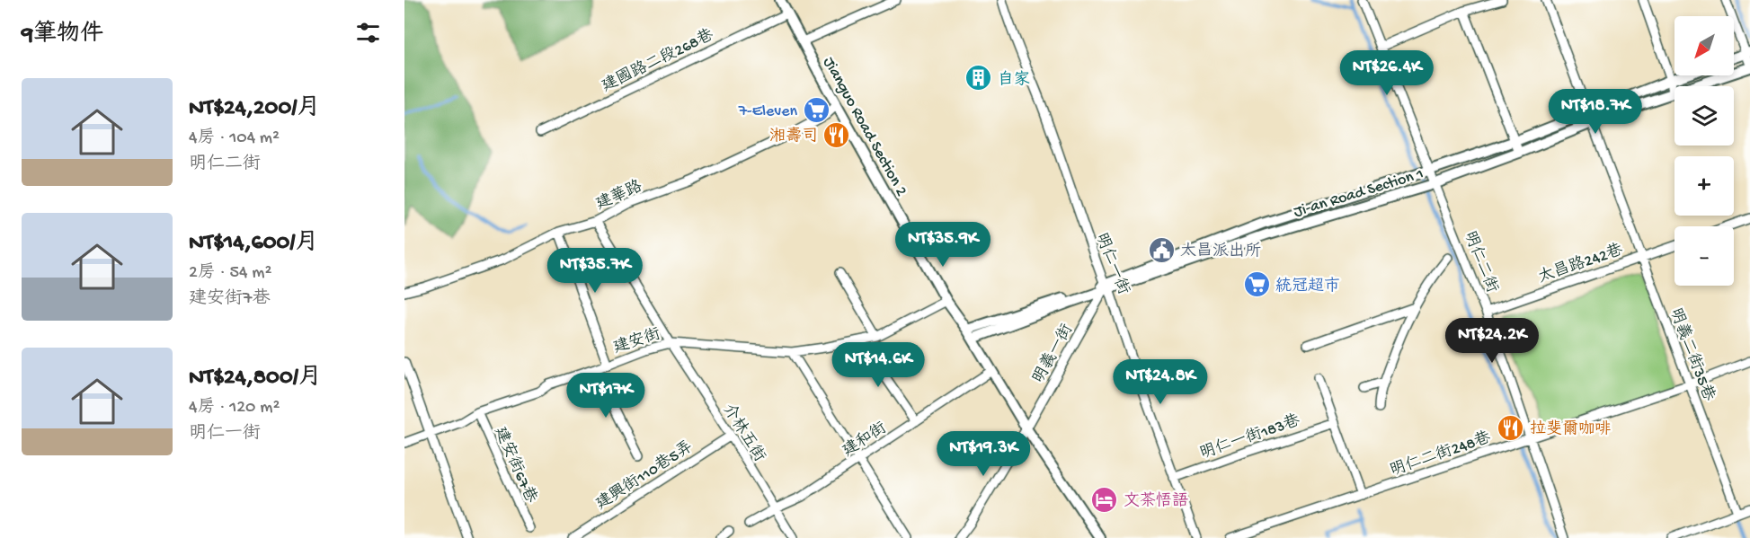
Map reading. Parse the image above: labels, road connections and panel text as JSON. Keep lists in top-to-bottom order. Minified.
{"streets":{"street":["建國路二段268巷","Jianguo Road Section 2","Ji-an Road Section 1","建華路","明仁二街","太昌路242巷","明仁一街","建安街","明義一街","明義二街35巷","介林五街","明仁一街183巷","建和街","明仁二街248巷","建安街67巷","建興街110巷5弄"]},"crossings":[["建國路二段268巷","Jianguo Road Section 2"],["Jianguo Road Section 2","Ji-an Road Section 1"],["Jianguo Road Section 2","建華路"],["Jianguo Road Section 2","建安街"],["Jianguo Road Section 2","明義一街"],["Jianguo Road Section 2","建和街"],["Ji-an Road Section 1","明仁二街"],["Ji-an Road Section 1","明仁一街"],["Ji-an Road Section 1","明義一街"],["Ji-an Road Section 1","明義二街35巷"],["建華路","介林五街"],["明仁二街","太昌路242巷"],["明仁二街","明仁二街248巷"],["太昌路242巷","明義二街35巷"],["明仁一街","明義一街"],["明仁一街","明仁一街183巷"],["建安街","介林五街"],["建安街","建安街67巷"],["明義二街35巷","明仁二街248巷"],["介林五街","建和街"],["介林五街","建興街110巷5弄"]],"places":{"building":["自家"],"supermarket":["7-Eleven","統冠超市"],"restaurant":["湘壽司","拉斐爾咖啡"],"public building":["太昌派出所"],"hotel":["文茶悟語"]},"north":"bottom left","page":{"heading":"9筆物件","map_buttons":["+","−"],"price":["NT$26.4K","NT$18.7K","NT$35.9K","NT$35.7K","NT$24.2K","NT$14.6K","NT$24.8K","NT$17K","NT$19.3K"],"list":[{"name":"NT$24,200/月","note":"4房 · 104 m² · 明仁二街"},{"name":"NT$14,600/月","note":"2房 · 54 m² · 建安街7巷"},{"name":"NT$24,800/月","note":"4房 · 120 m² · 明仁一街"}]}}
